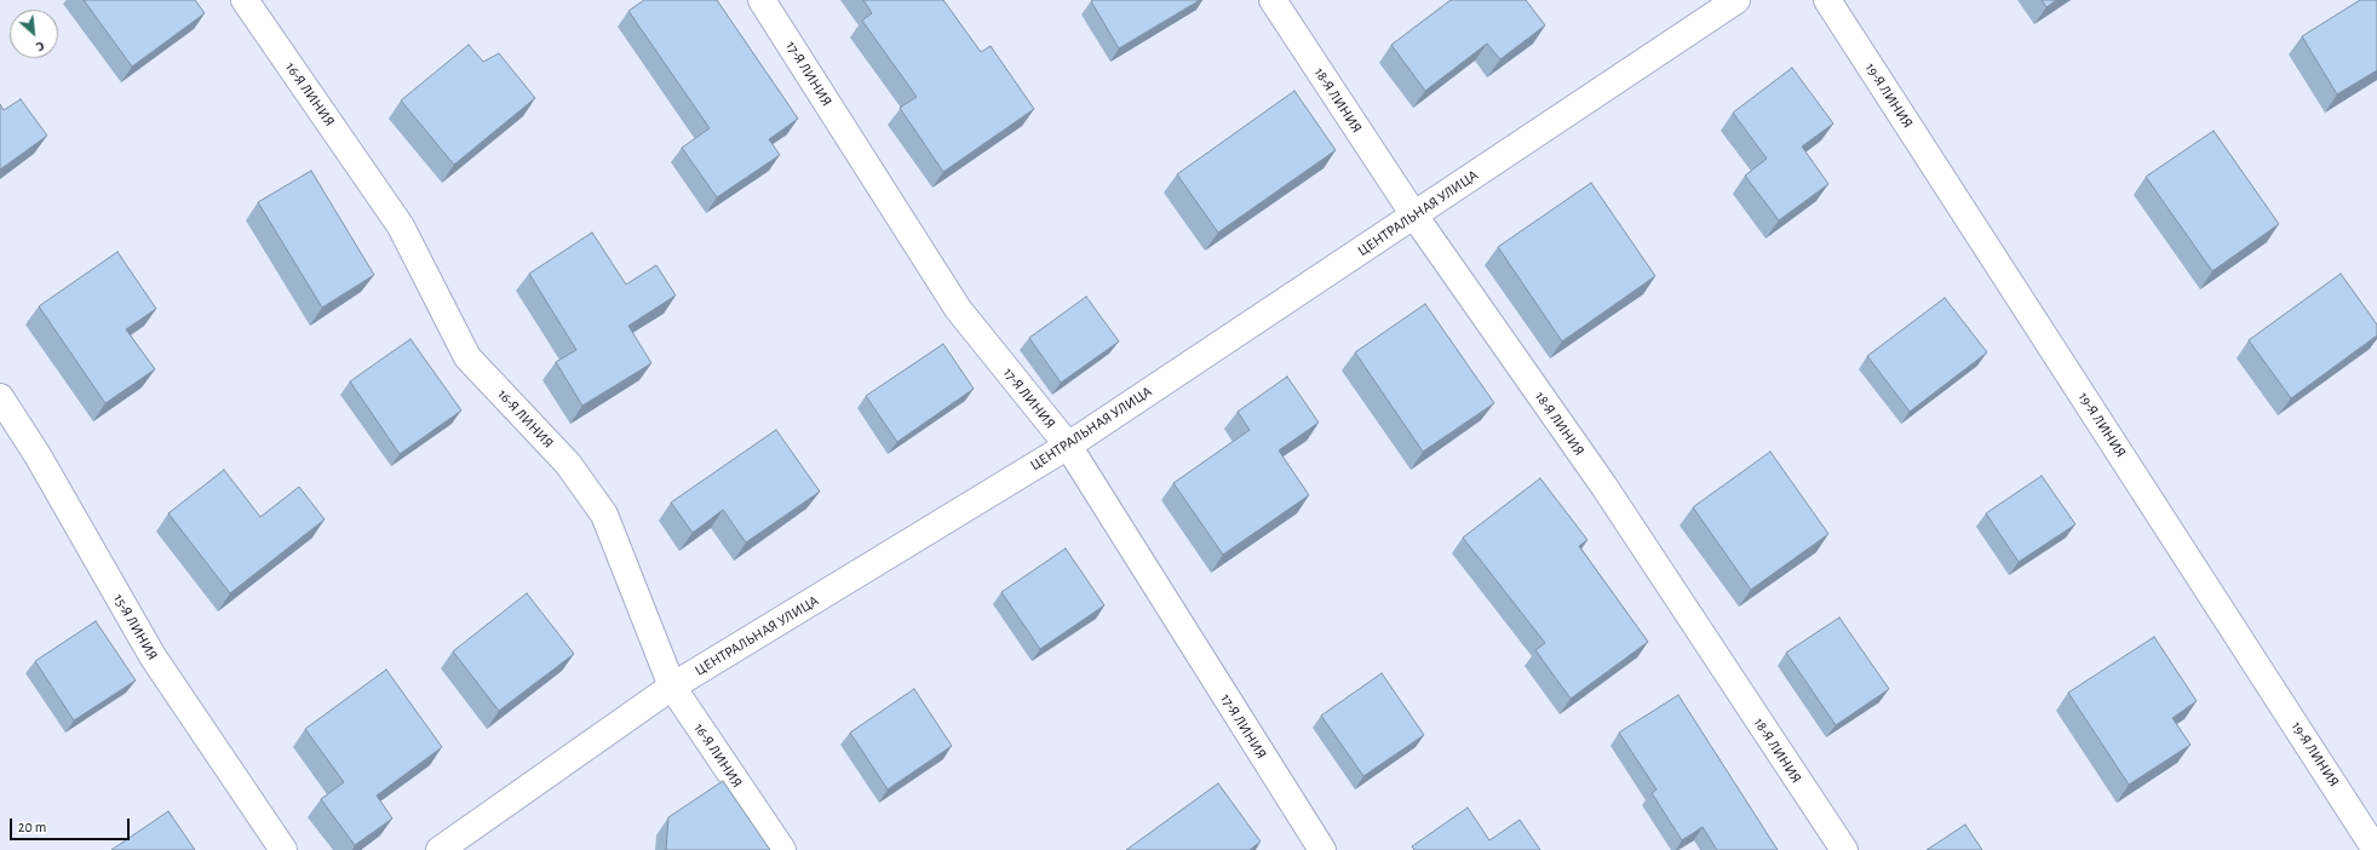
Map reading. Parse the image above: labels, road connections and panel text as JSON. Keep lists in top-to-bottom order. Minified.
{"streets":{"street":["17-Я ЛИНИЯ","16-Я ЛИНИЯ","19-Я ЛИНИЯ","18-Я ЛИНИЯ","ЦЕНТРАЛЬНАЯ УЛИЦА","15-Я ЛИНИЯ"]},"crossings":[["17-Я ЛИНИЯ","ЦЕНТРАЛЬНАЯ УЛИЦА"],["16-Я ЛИНИЯ","ЦЕНТРАЛЬНАЯ УЛИЦА"],["18-Я ЛИНИЯ","ЦЕНТРАЛЬНАЯ УЛИЦА"]],"scale_bar":"20 m","north":"bottom right"}
